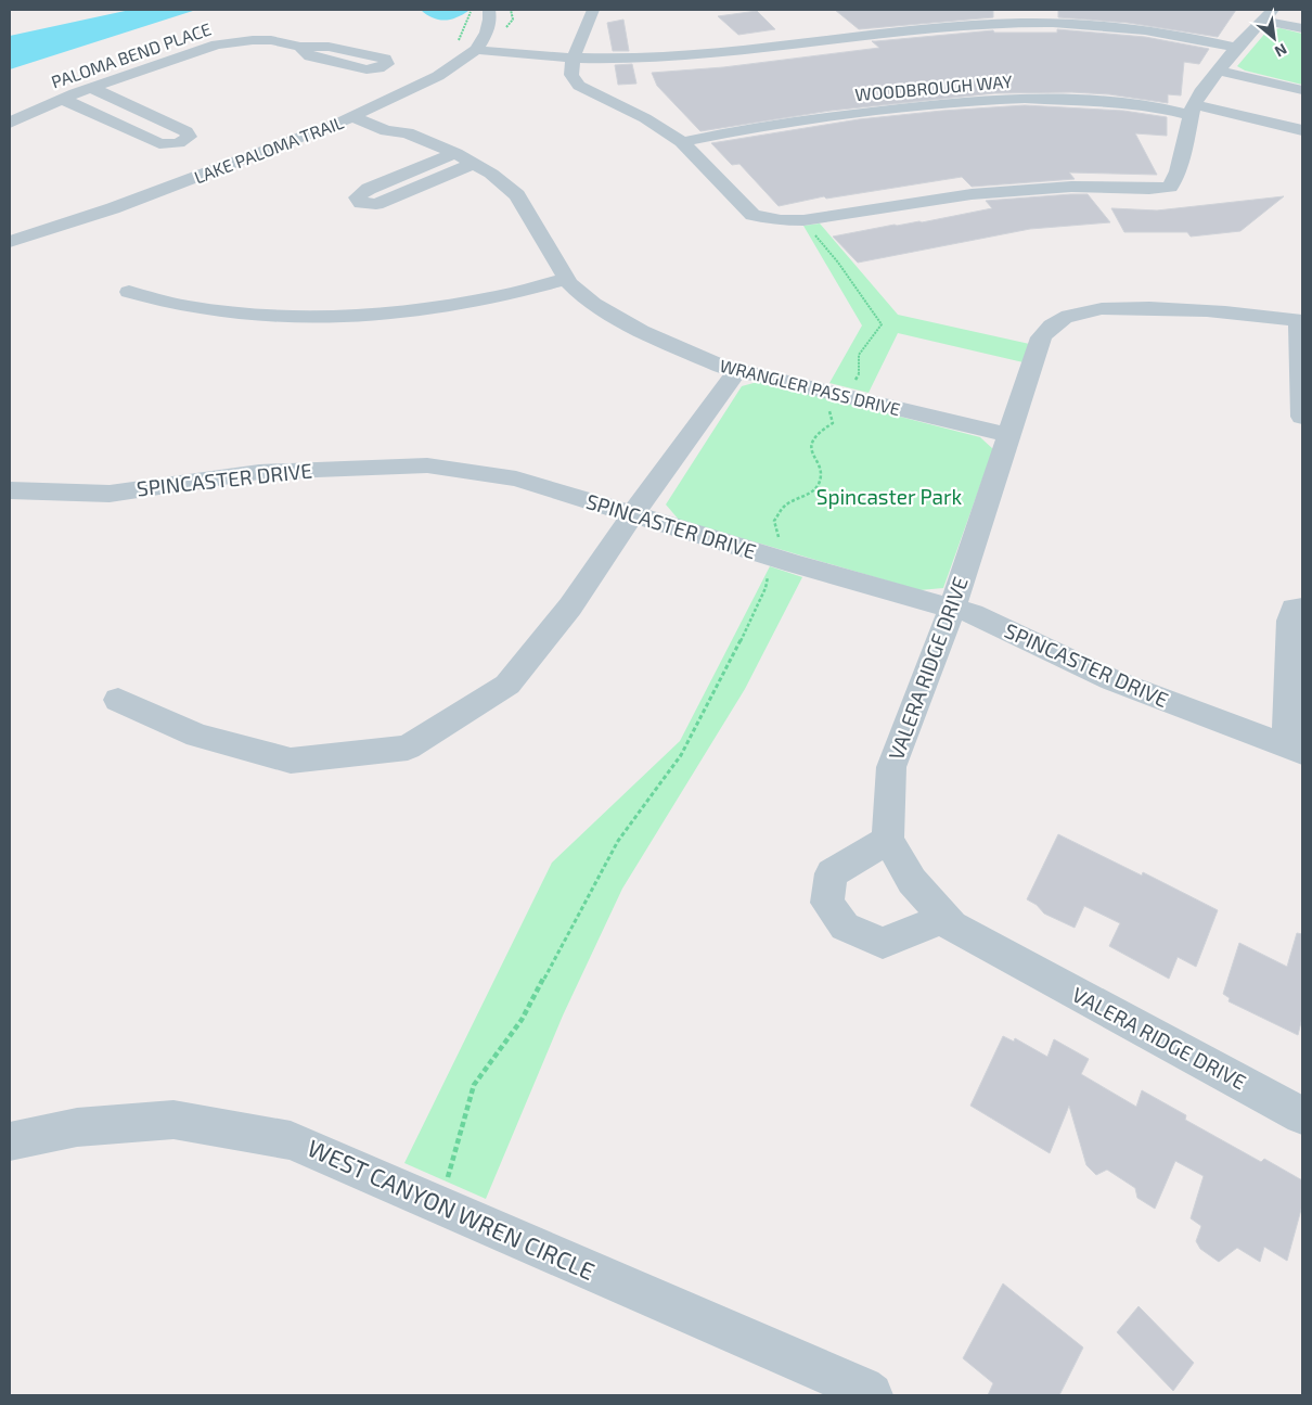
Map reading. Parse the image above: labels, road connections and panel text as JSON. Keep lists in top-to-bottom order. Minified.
{"streets":{"street":["PALOMA BEND PLACE","WOODBROUGH WAY","LAKE PALOMA TRAIL","WRANGLER PASS DRIVE","SPINCASTER DRIVE","VALERA RIDGE DRIVE","WEST CANYON WREN CIRCLE"]},"crossings":[["LAKE PALOMA TRAIL","WRANGLER PASS DRIVE"],["WRANGLER PASS DRIVE","VALERA RIDGE DRIVE"],["SPINCASTER DRIVE","VALERA RIDGE DRIVE"]],"parks":["Spincaster Park"],"north":"bottom right"}
